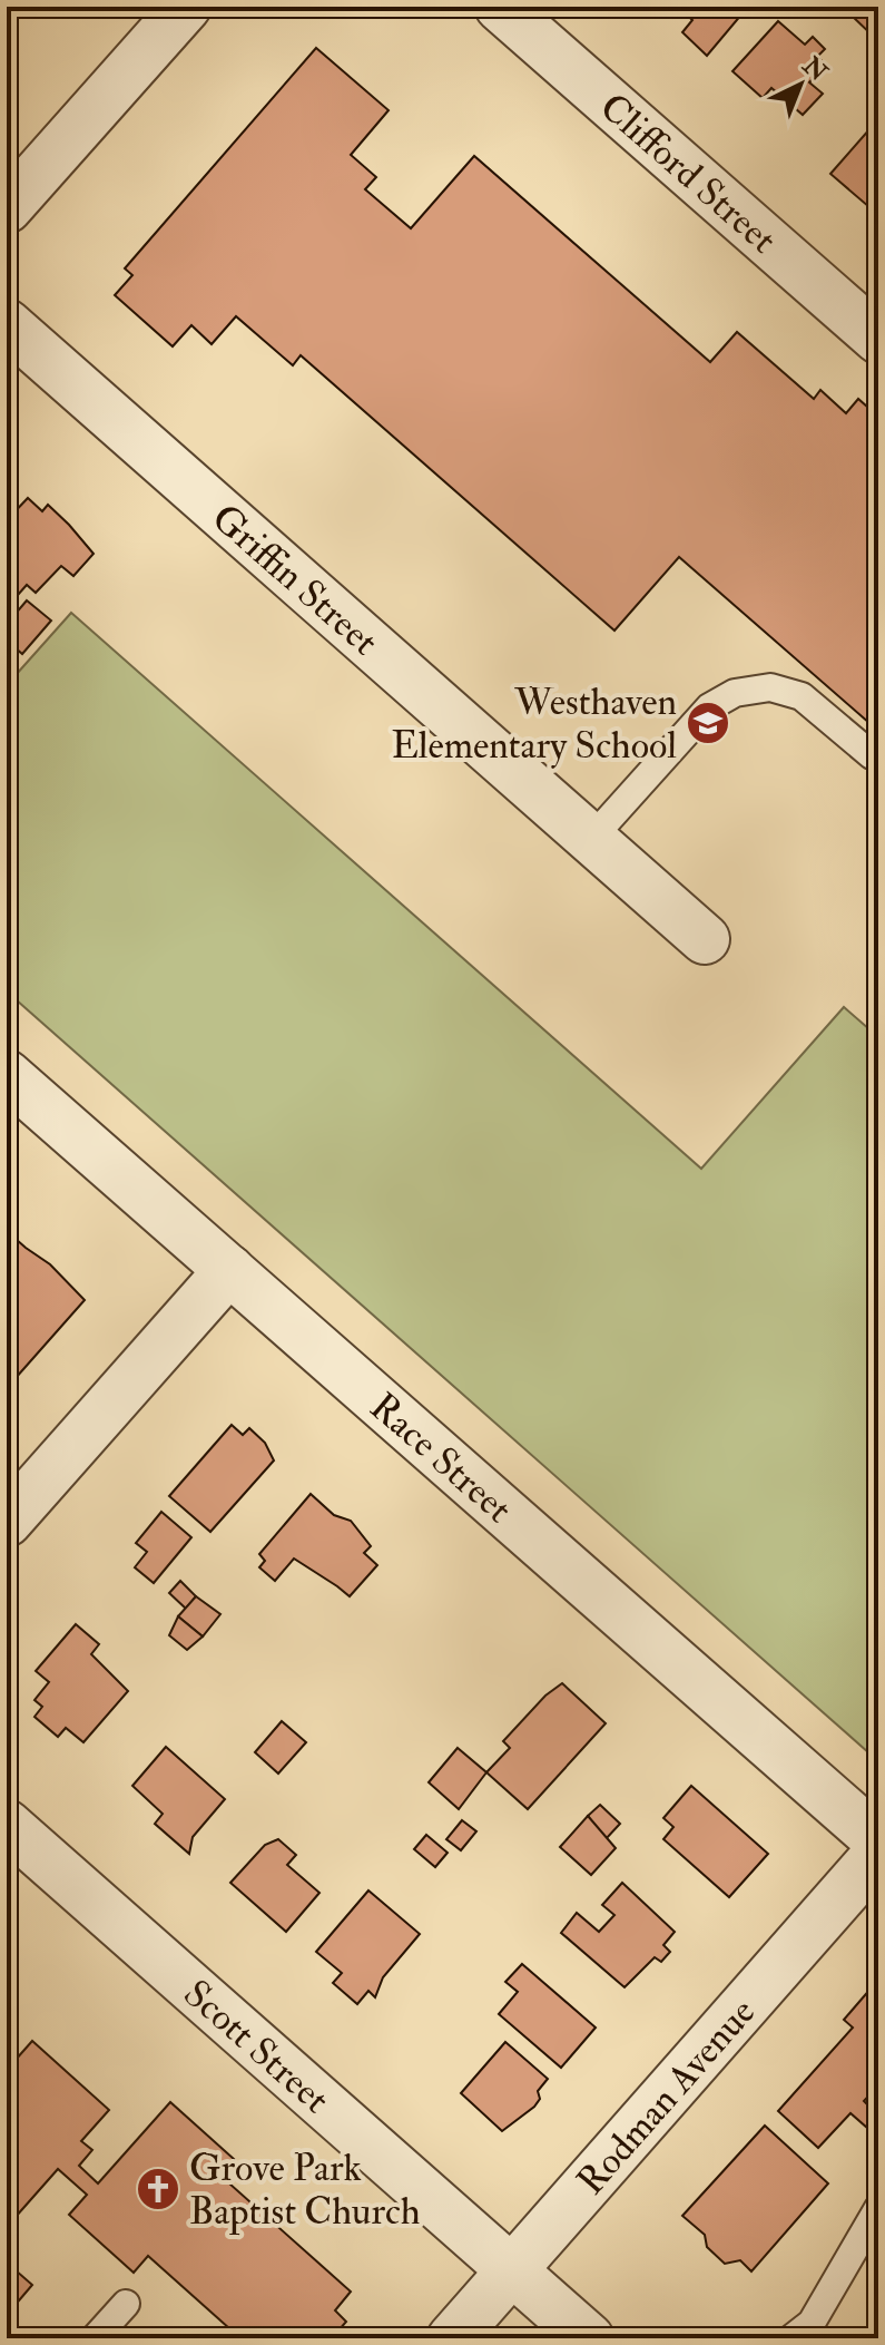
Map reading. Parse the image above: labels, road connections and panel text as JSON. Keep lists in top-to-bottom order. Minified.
{"streets":{"street":["Clifford Street","Griffin Street","Race Street","Scott Street","Rodman Avenue"]},"crossings":[["Scott Street","Rodman Avenue"]],"places":{"school or university":["Westhaven Elementary School"],"church":["Grove Park Baptist Church"]},"north":"top right"}
